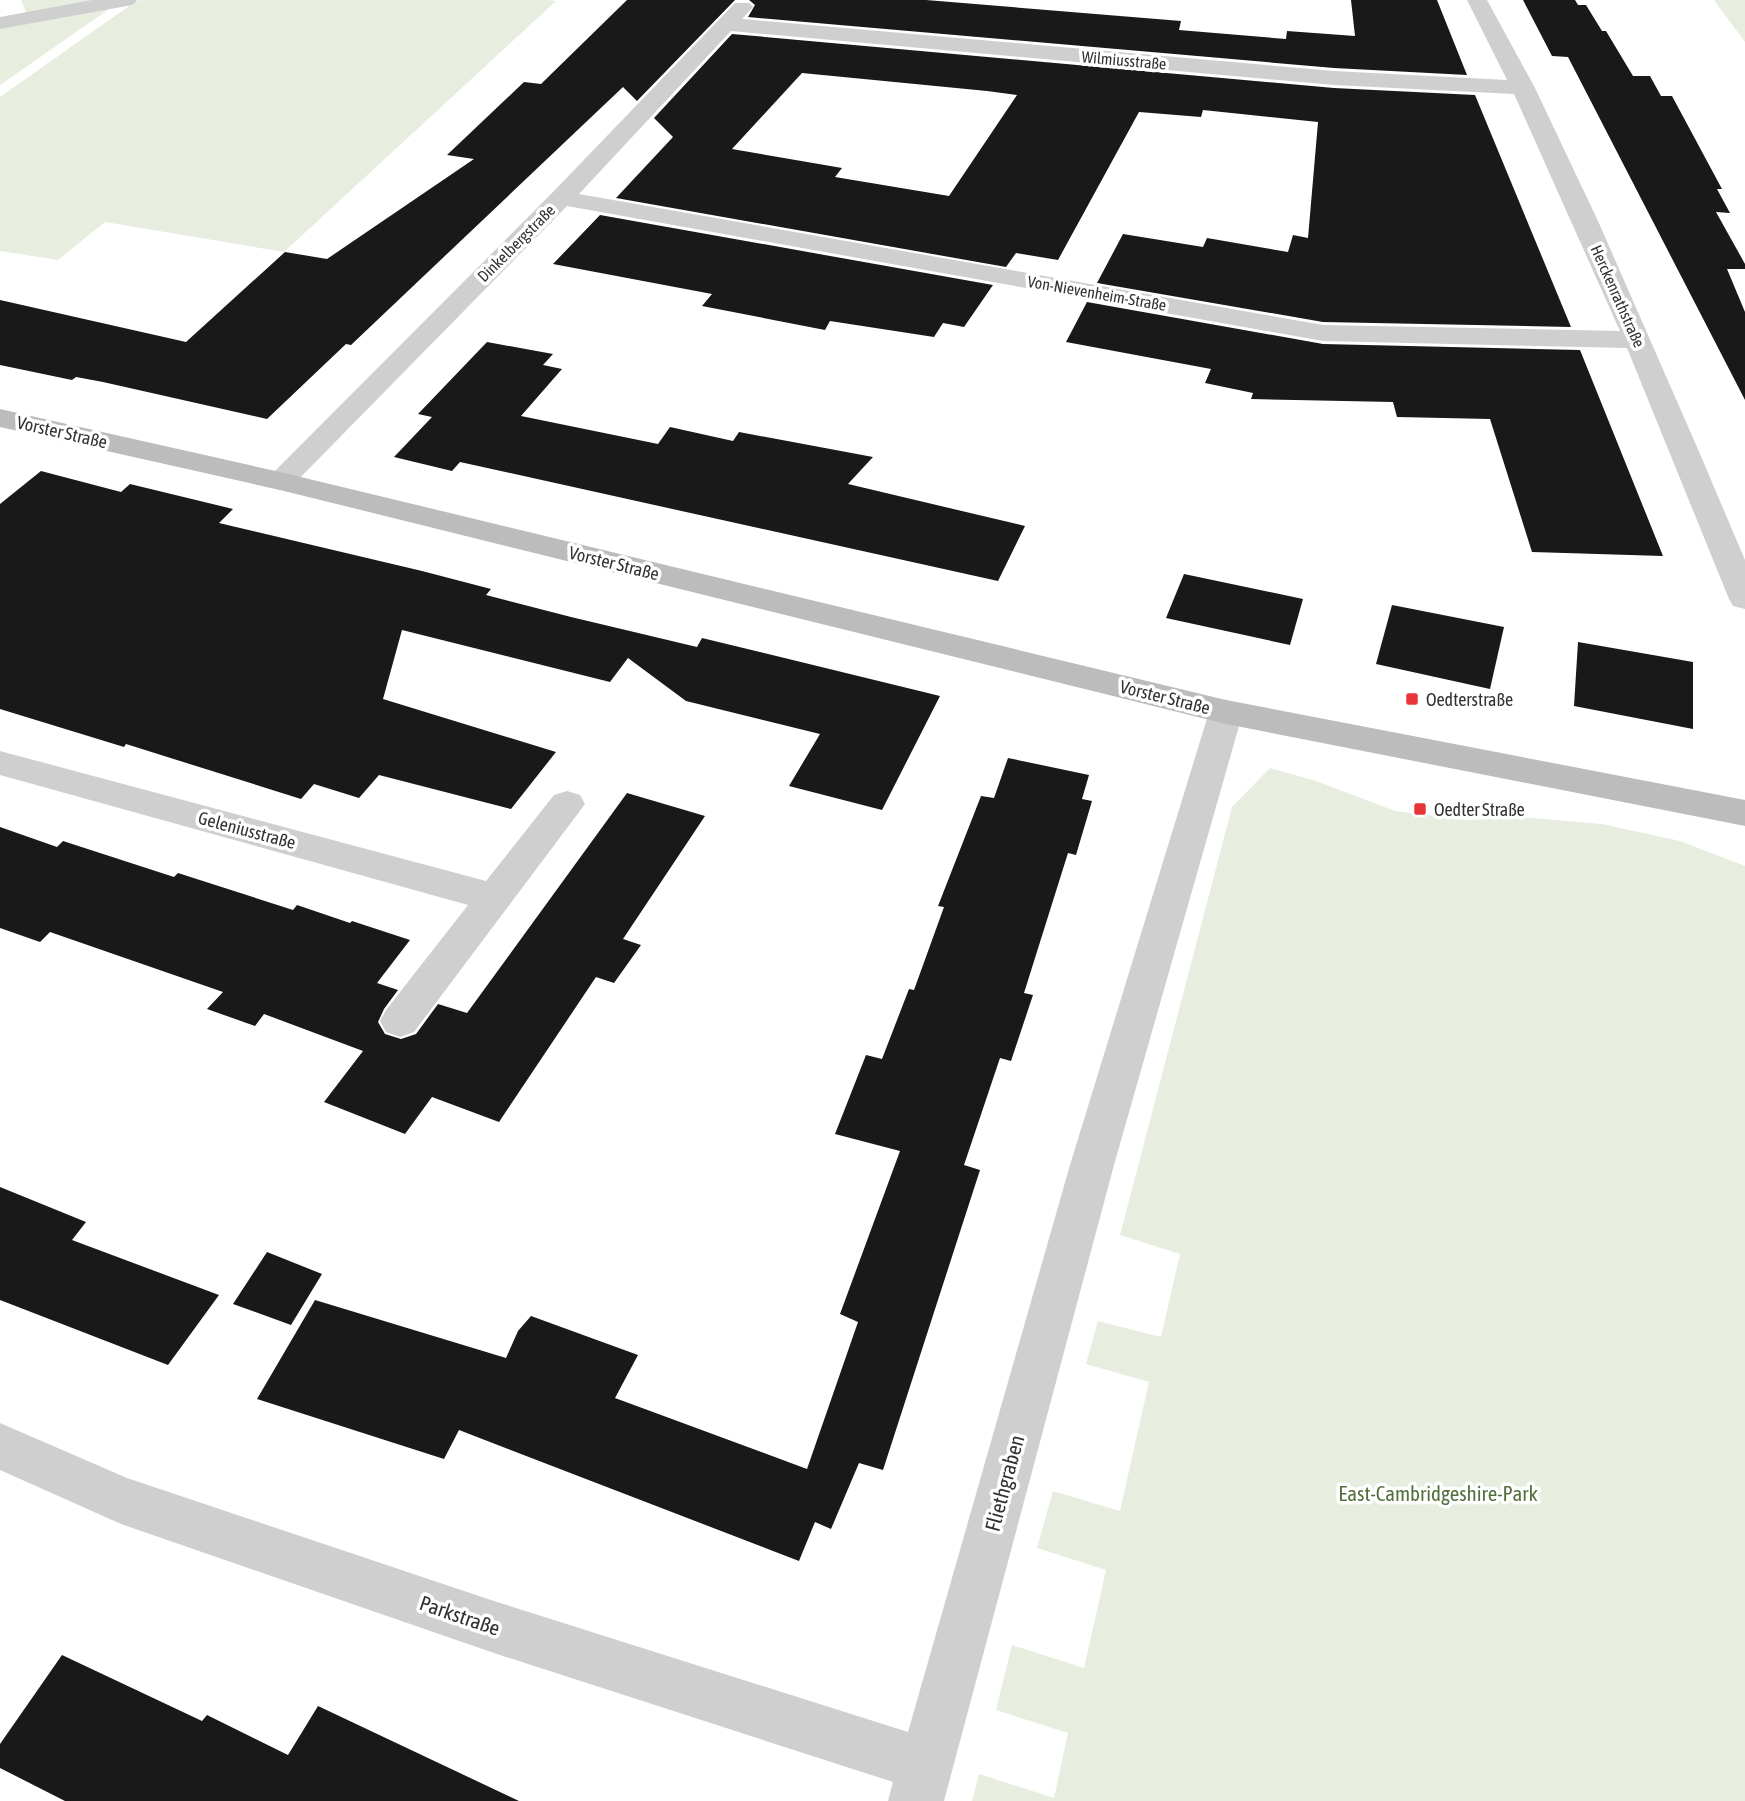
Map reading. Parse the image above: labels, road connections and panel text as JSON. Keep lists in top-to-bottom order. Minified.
{"streets":{"main road":["Vorster Straße"],"street":["Wilmiusstraße","Dinkelbergstraße","Von-Nievenheim-Straße","Herckenrathstraße","Geleniusstraße","Fliethgraben","Parkstraße"]},"crossings":[["Wilmiusstraße","Dinkelbergstraße"],["Wilmiusstraße","Herckenrathstraße"],["Dinkelbergstraße","Von-Nievenheim-Straße"],["Dinkelbergstraße","Vorster Straße"],["Von-Nievenheim-Straße","Herckenrathstraße"],["Vorster Straße","Fliethgraben"],["Fliethgraben","Parkstraße"]],"parks":["East-Cambridgeshire-Park"],"places":{"transit":["Oedterstraße","Oedter Straße"]}}
